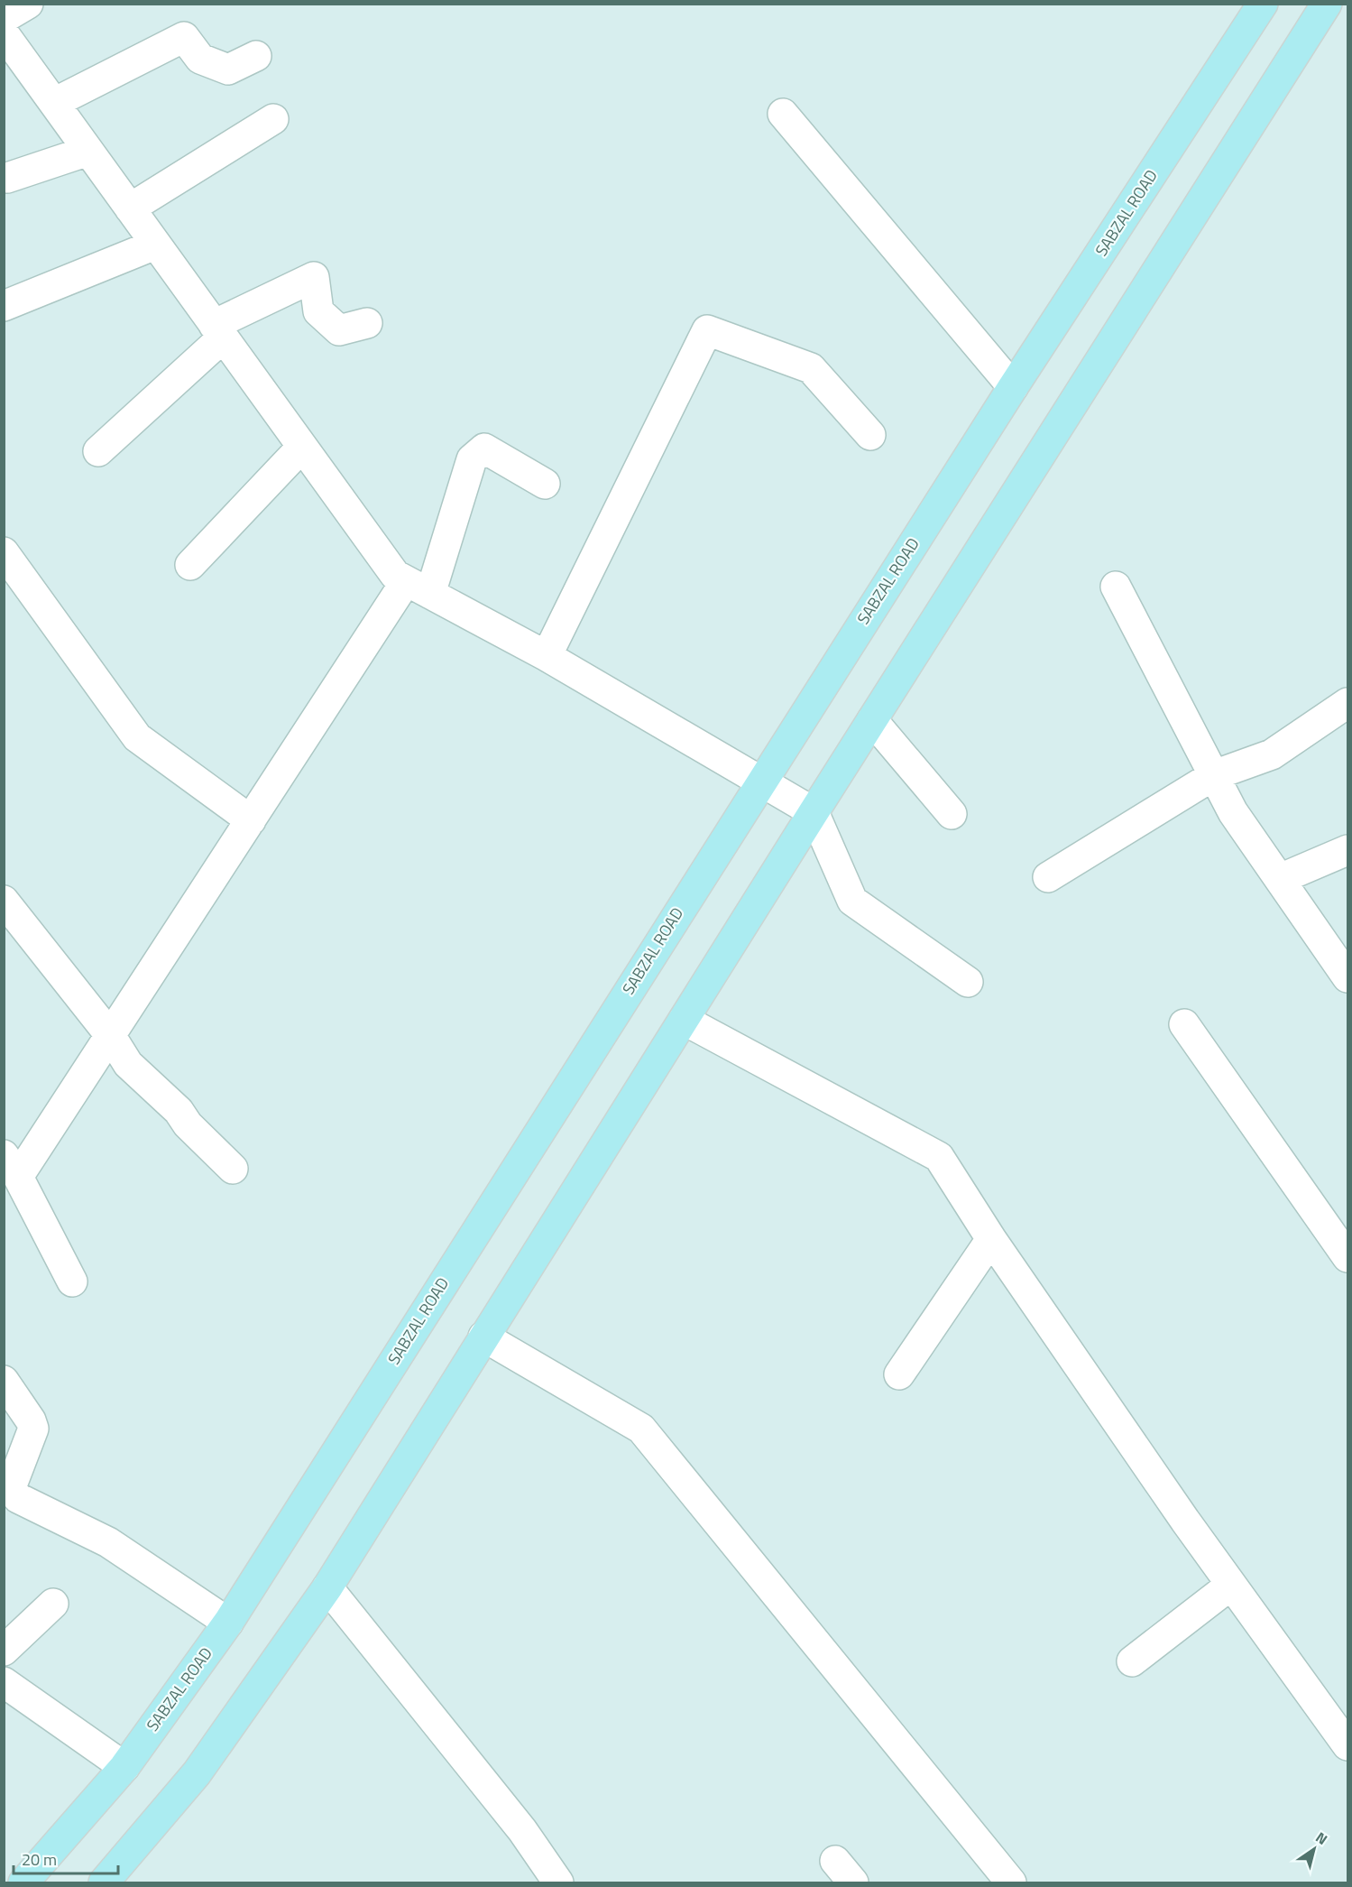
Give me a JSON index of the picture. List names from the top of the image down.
{
  "streets": {
    "main road": ["SABZAL ROAD"]
  },
  "scale_bar": "20 m",
  "north": "top right"
}
